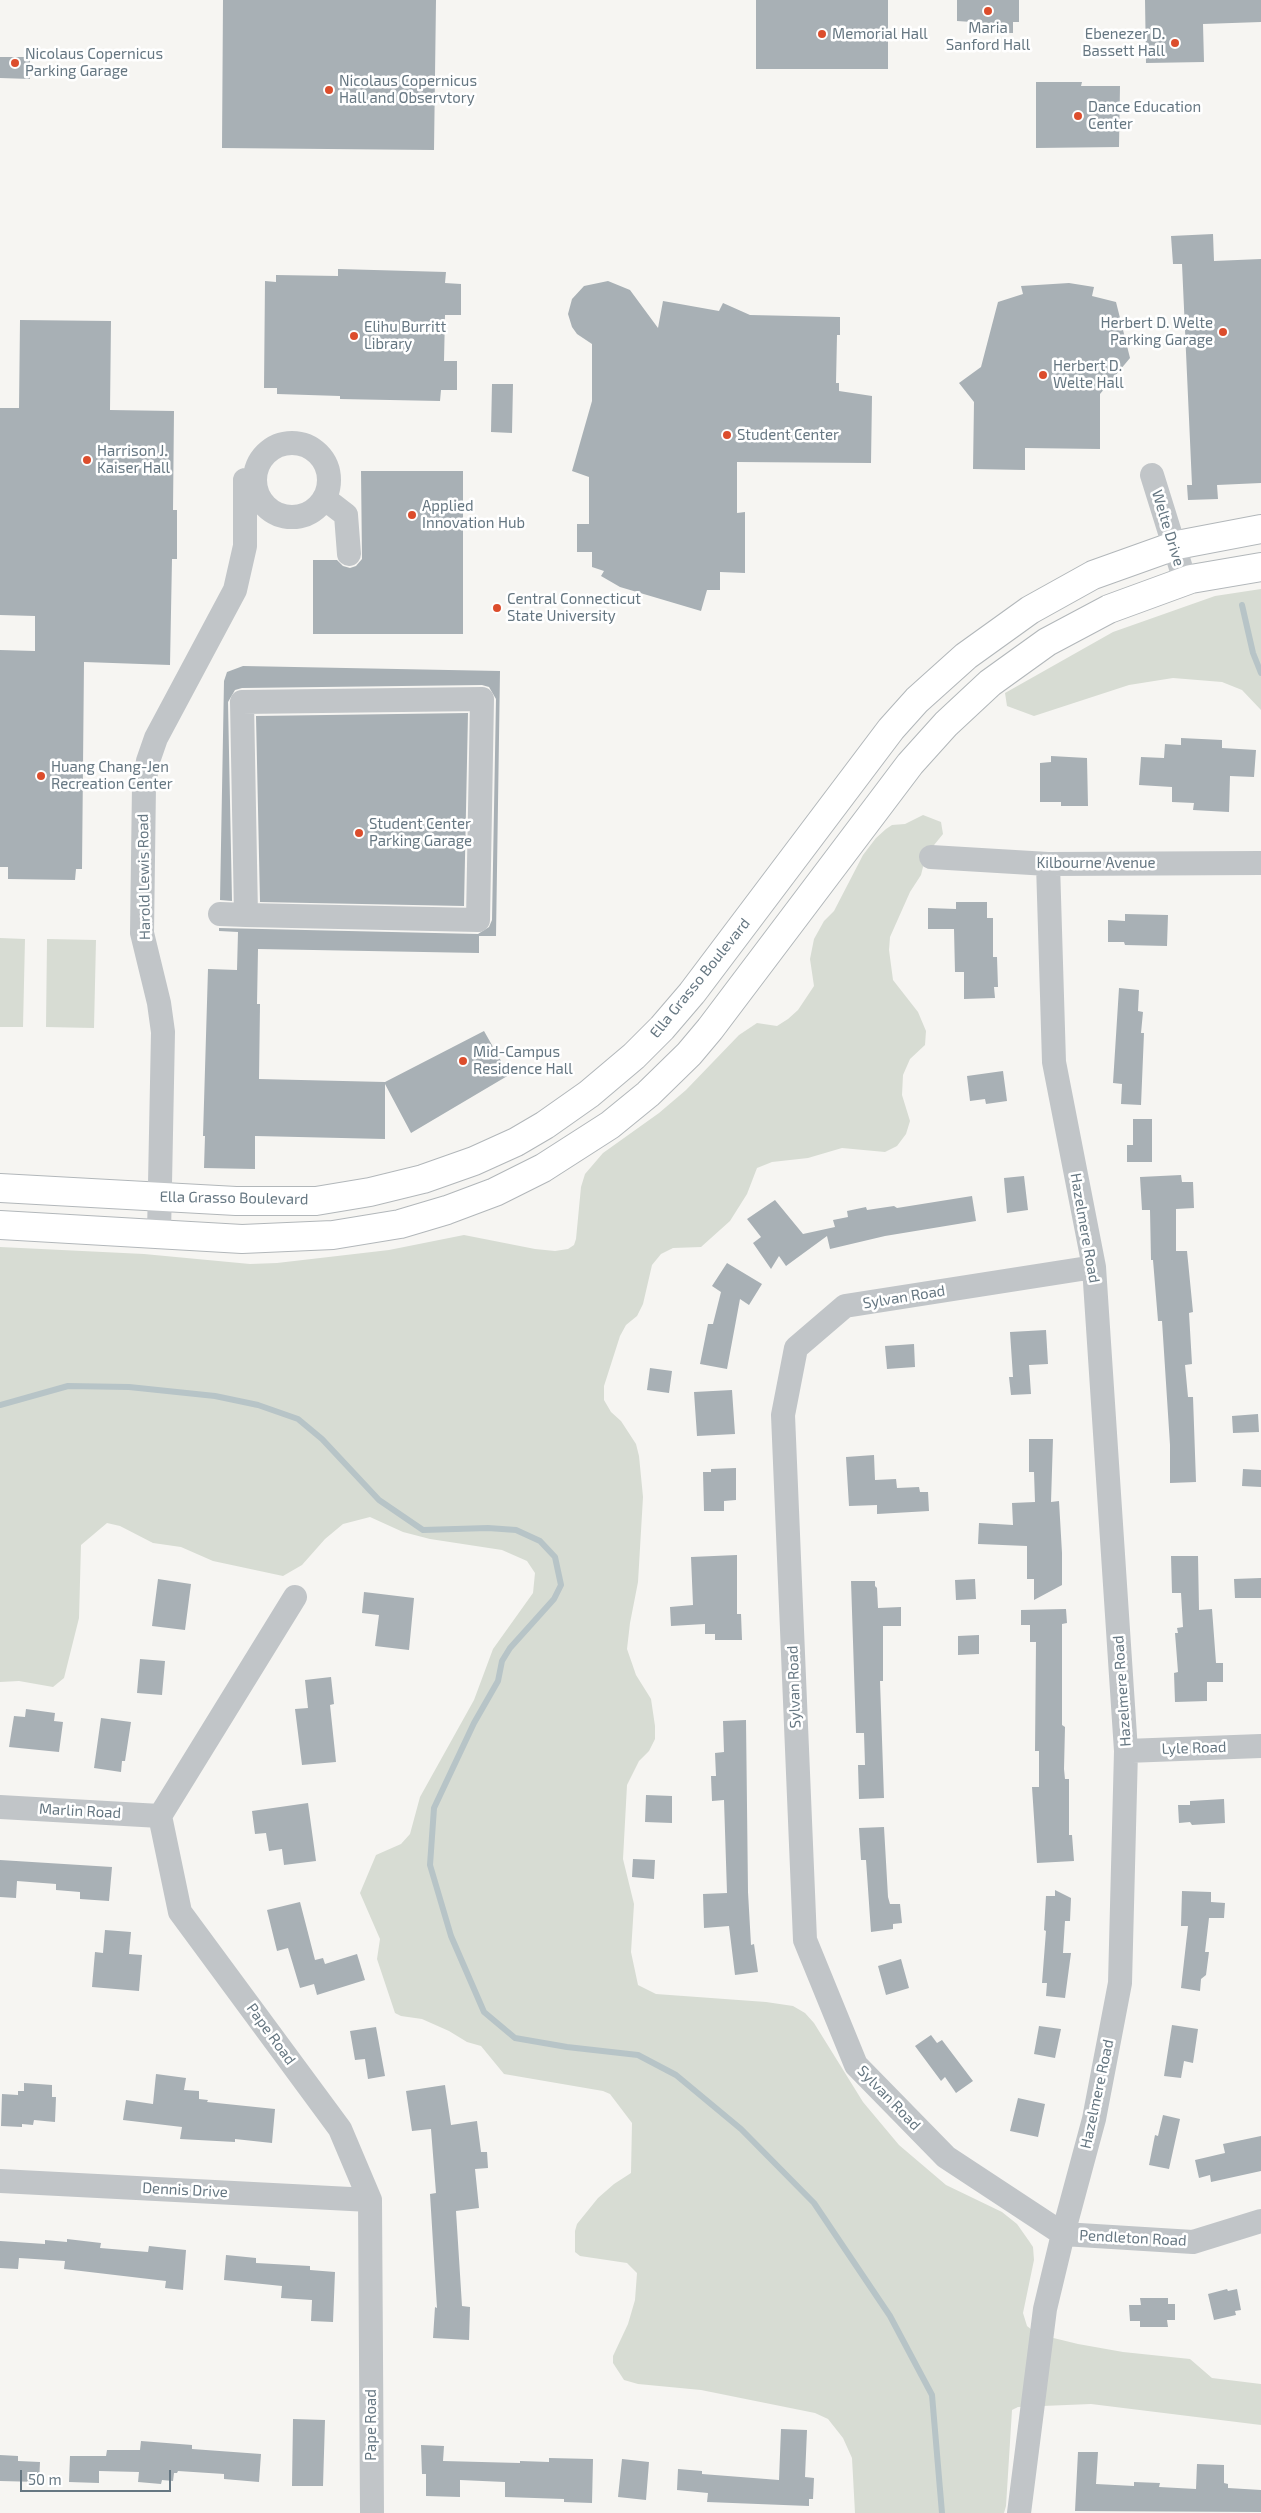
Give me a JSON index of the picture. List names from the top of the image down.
{
  "streets": {
    "main road": ["Ella Grasso Boulevard"],
    "street": [
      "Welte Drive",
      "Kilbourne Avenue",
      "Harold Lewis Road",
      "Hazelmere Road",
      "Sylvan Road",
      "Lyle Road",
      "Marlin Road",
      "Pape Road",
      "Dennis Drive",
      "Pendleton Road"
    ]
  },
  "crossings": [
    ["Welte Drive", "Ella Grasso Boulevard"],
    ["Kilbourne Avenue", "Hazelmere Road"],
    ["Harold Lewis Road", "Ella Grasso Boulevard"],
    ["Hazelmere Road", "Sylvan Road"],
    ["Hazelmere Road", "Lyle Road"],
    ["Hazelmere Road", "Pendleton Road"],
    ["Sylvan Road", "Pendleton Road"],
    ["Marlin Road", "Pape Road"],
    ["Pape Road", "Dennis Drive"]
  ],
  "places": [
    "Maria Sanford Hall",
    "Memorial Hall",
    "Ebenezer D. Bassett Hall",
    "Nicolaus Copernicus Parking Garage",
    "Nicolaus Copernicus Hall and Observtory",
    "Dance Education Center",
    "Herbert D. Welte Parking Garage",
    "Elihu Burritt Library",
    "Herbert D. Welte Hall",
    "Student Center",
    "Harrison J. Kaiser Hall",
    "Applied Innovation Hub",
    "Central Connecticut State University",
    "Huang Chang-Jen Recreation Center",
    "Student Center Parking Garage",
    "Mid-Campus Residence Hall"
  ],
  "scale_bar": "50 m"
}
